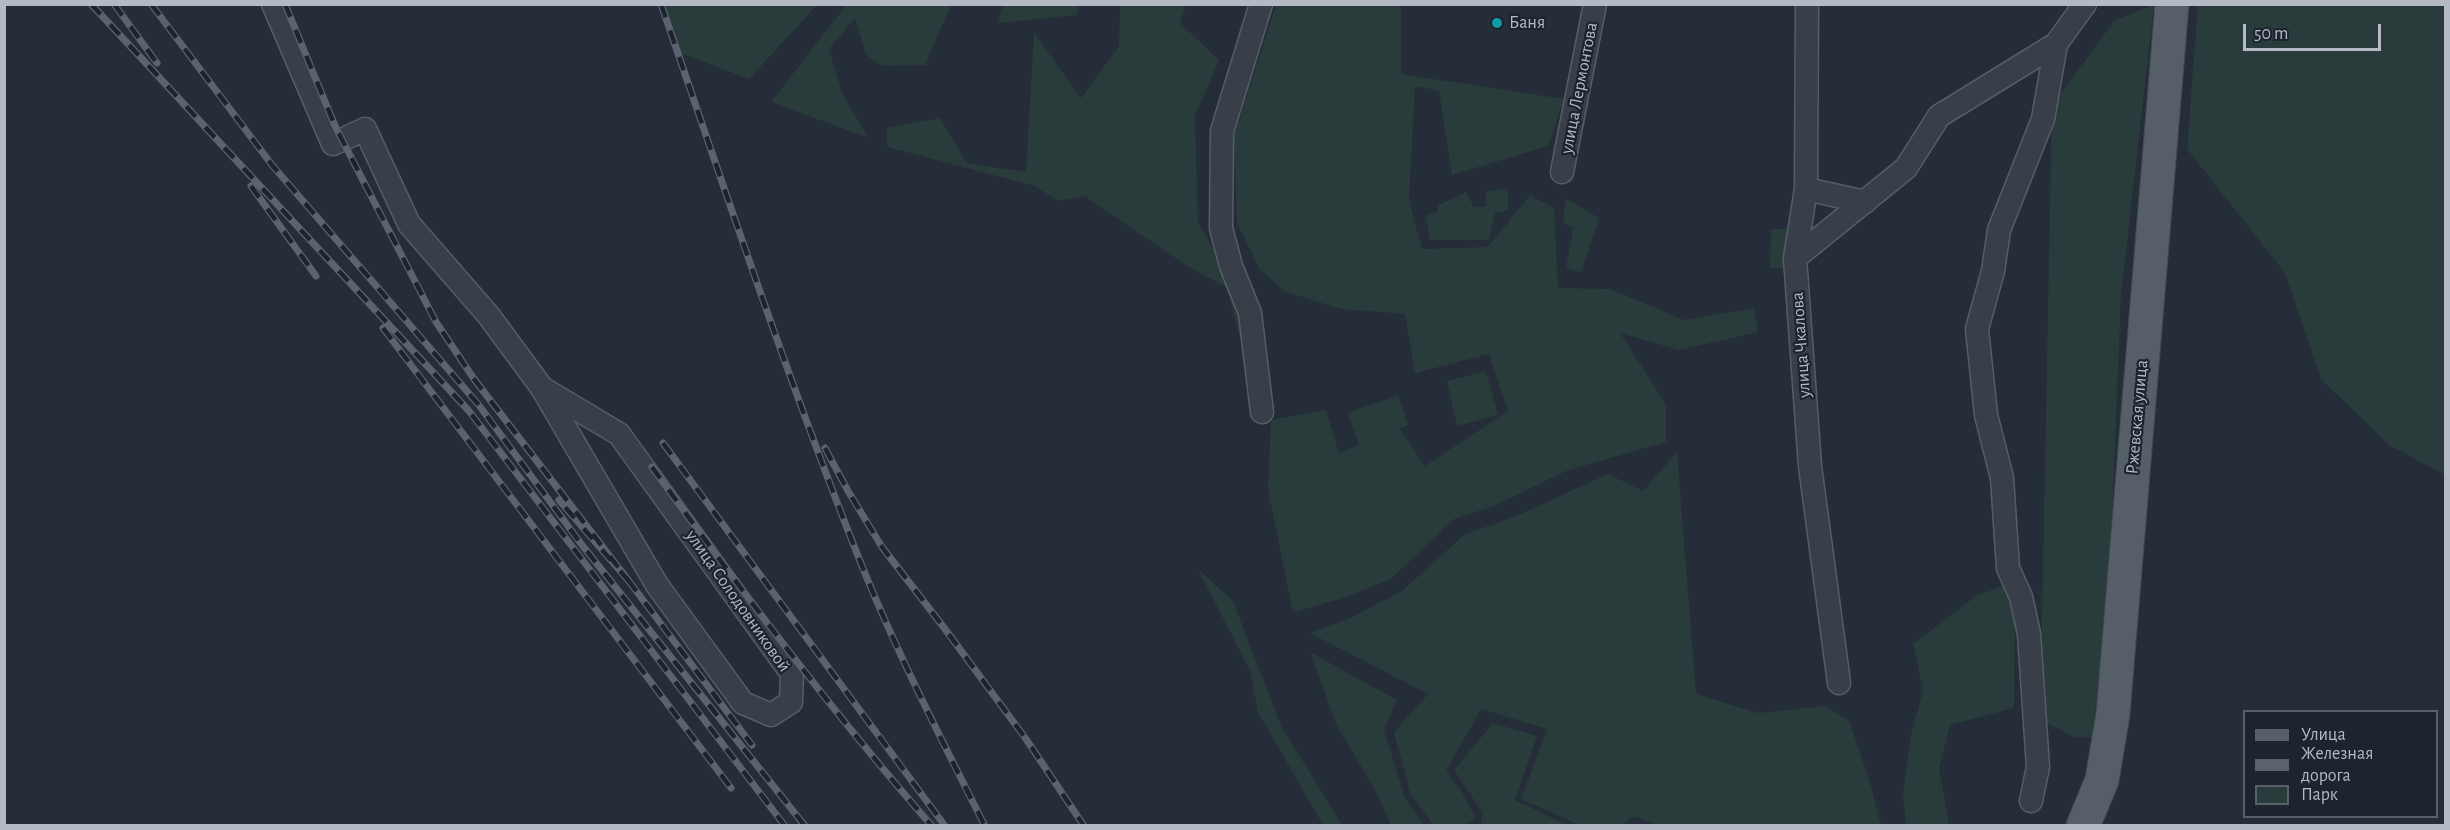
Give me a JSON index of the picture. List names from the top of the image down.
{
  "streets": {
    "main road": ["Ржевская улица"],
    "street": ["улица Лермонтова", "улица Чкалова", "улица Солодовниковой"]
  },
  "places": ["Баня"],
  "legend": ["Улица", "Железная дорога", "Парк"],
  "scale_bar": "50 m"
}
